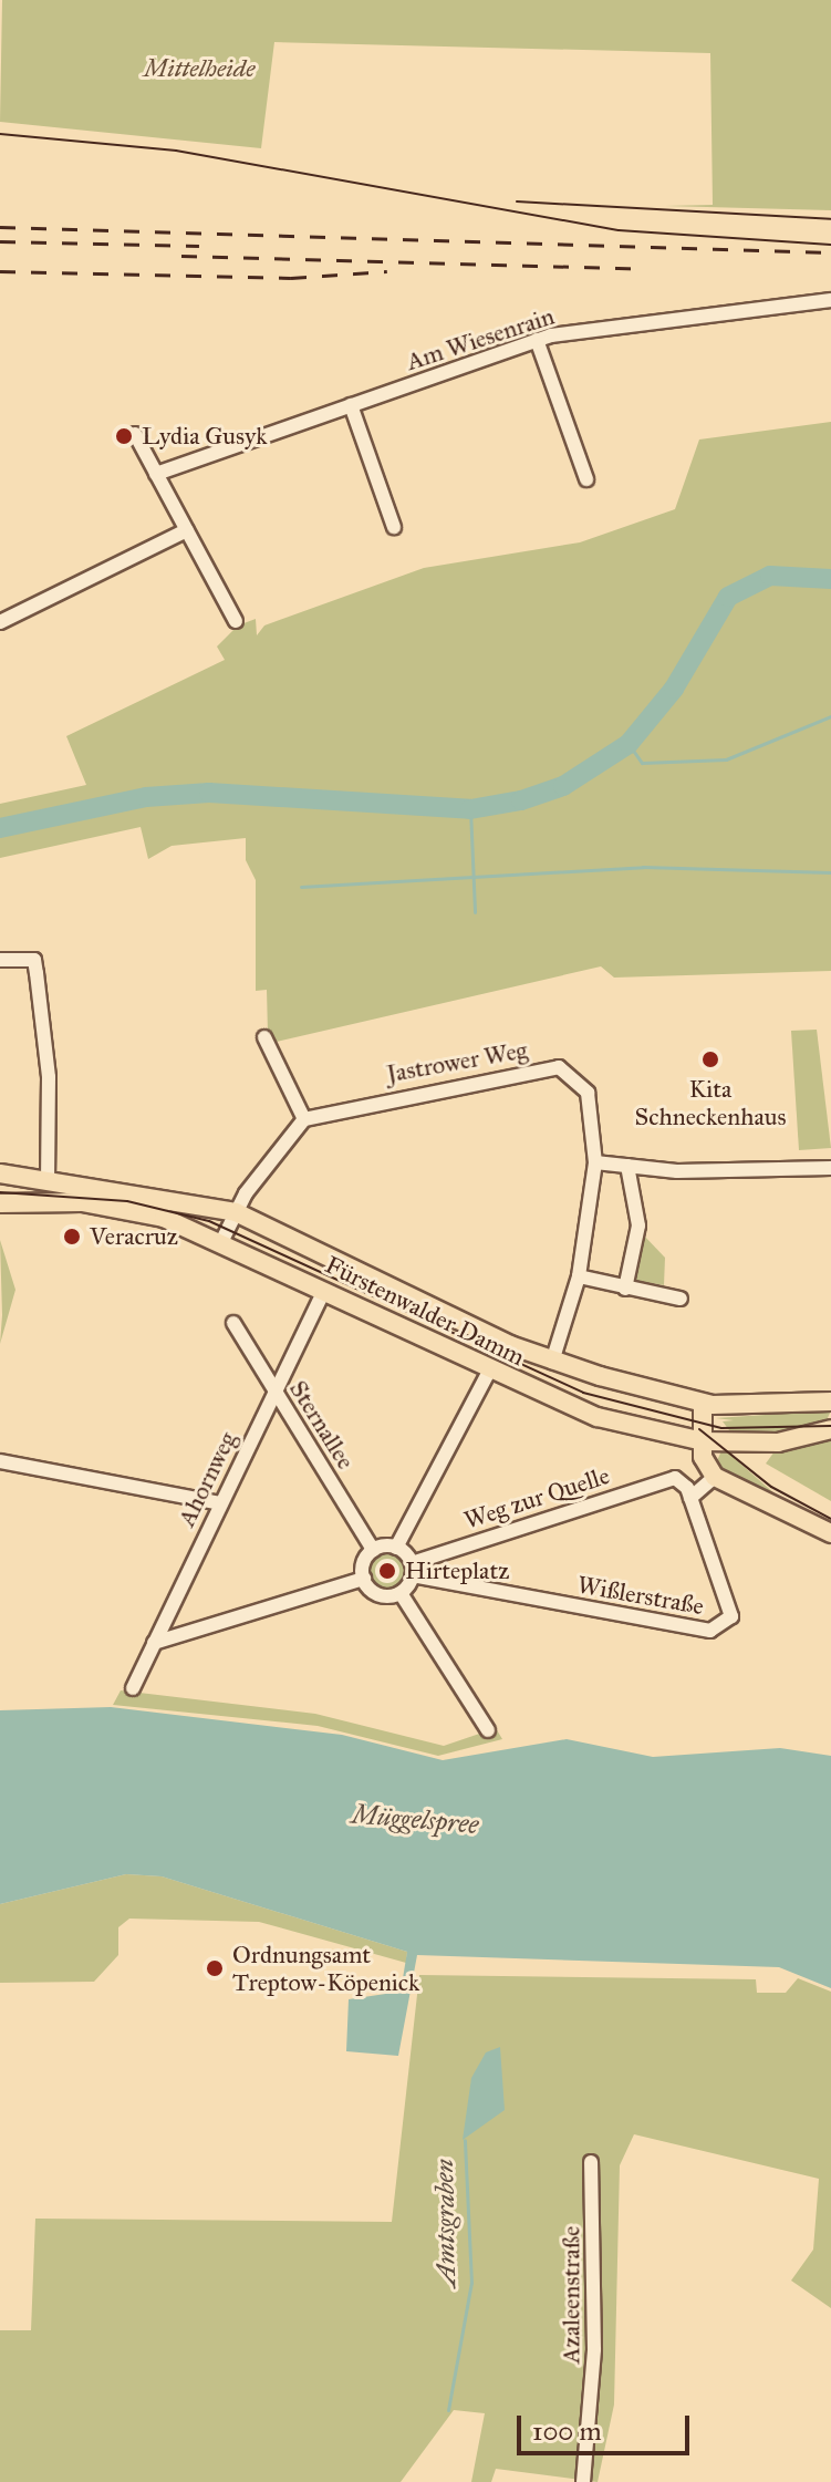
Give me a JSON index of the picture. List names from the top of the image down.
{
  "streets": {
    "main road": ["Fürstenwalder Damm"],
    "street": [
      "Am Wiesenrain",
      "Jastrower Weg",
      "Sternallee",
      "Ahornweg",
      "Weg zur Quelle",
      "Wißlerstraße",
      "Azaleenstraße"
    ]
  },
  "crossings": [
    ["Jastrower Weg", "Fürstenwalder Damm"],
    ["Fürstenwalder Damm", "Ahornweg"],
    ["Sternallee", "Ahornweg"],
    ["Sternallee", "Weg zur Quelle"],
    ["Sternallee", "Wißlerstraße"],
    ["Weg zur Quelle", "Wißlerstraße"]
  ],
  "water": ["Müggelspree", "Amtsgraben"],
  "parks": ["Mittelheide"],
  "places": [
    "Lydia Gusyk",
    "Kita Schneckenhaus",
    "Veracruz",
    "Hirteplatz",
    "Ordnungsamt Treptow-Köpenick"
  ],
  "scale_bar": "100 m"
}
